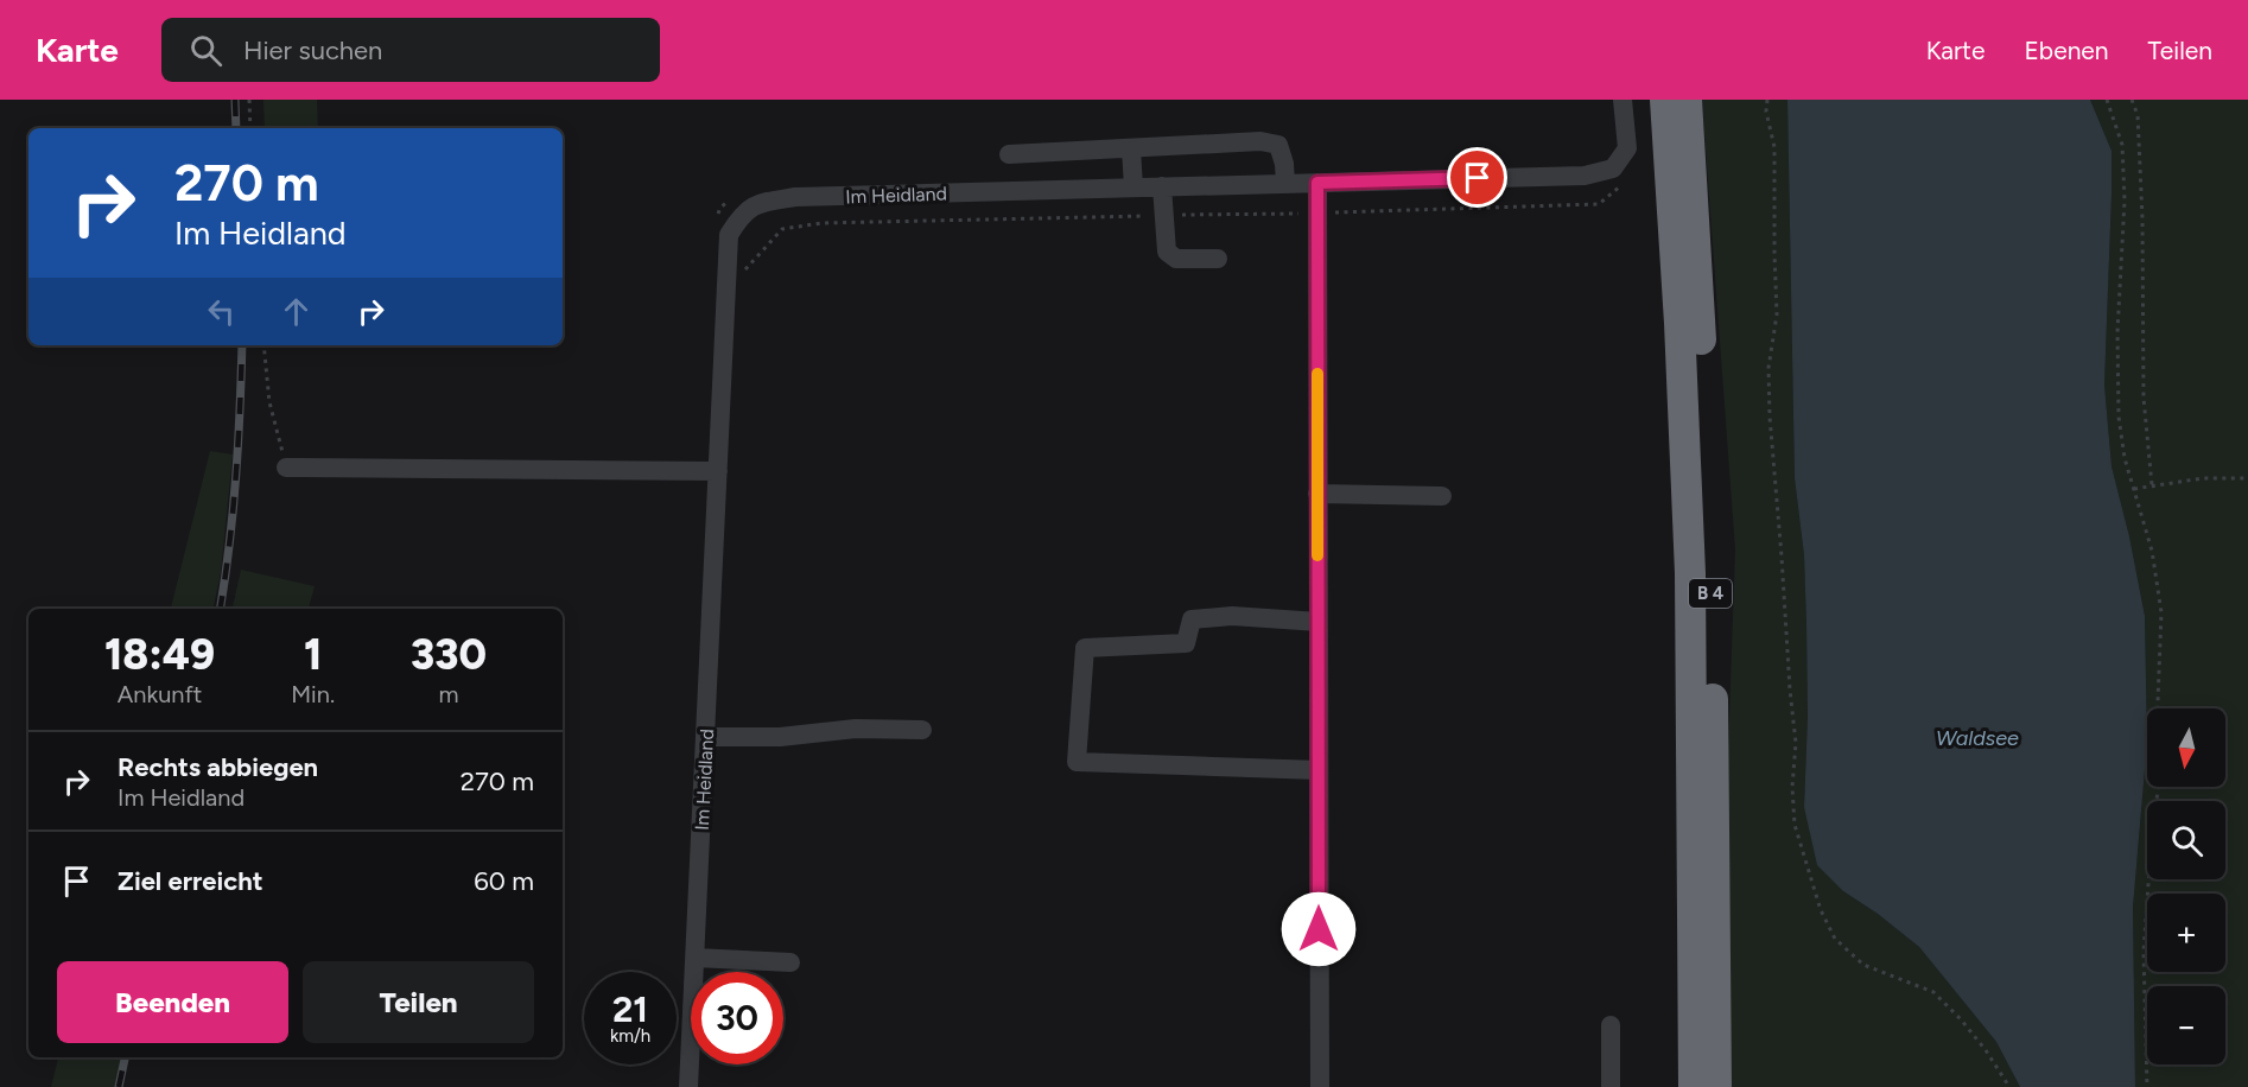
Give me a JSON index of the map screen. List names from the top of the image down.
{
  "streets": {
    "highway": ["B 4"],
    "street": ["Im Heidland"]
  },
  "water": ["Waldsee"],
  "north": "bottom",
  "page": {
    "header": "Karte",
    "search": "Hier suchen",
    "nav": ["Karte", "Ebenen", "Teilen"],
    "turn": ["270 m", "Im Heidland"],
    "eta": [
      "18:49",
      "Ankunft",
      "1",
      "Min.",
      "330",
      "m"
    ],
    "map_buttons": ["+", "−"],
    "list": [
      {
        "name": "Rechts abbiegen",
        "note": "Im Heidland",
        "value": "270 m"
      },
      {
        "name": "Ziel erreicht",
        "value": "60 m"
      }
    ],
    "buttons": ["Beenden", "Teilen"],
    "speed": "21 km/h",
    "limit": "30"
  }
}
